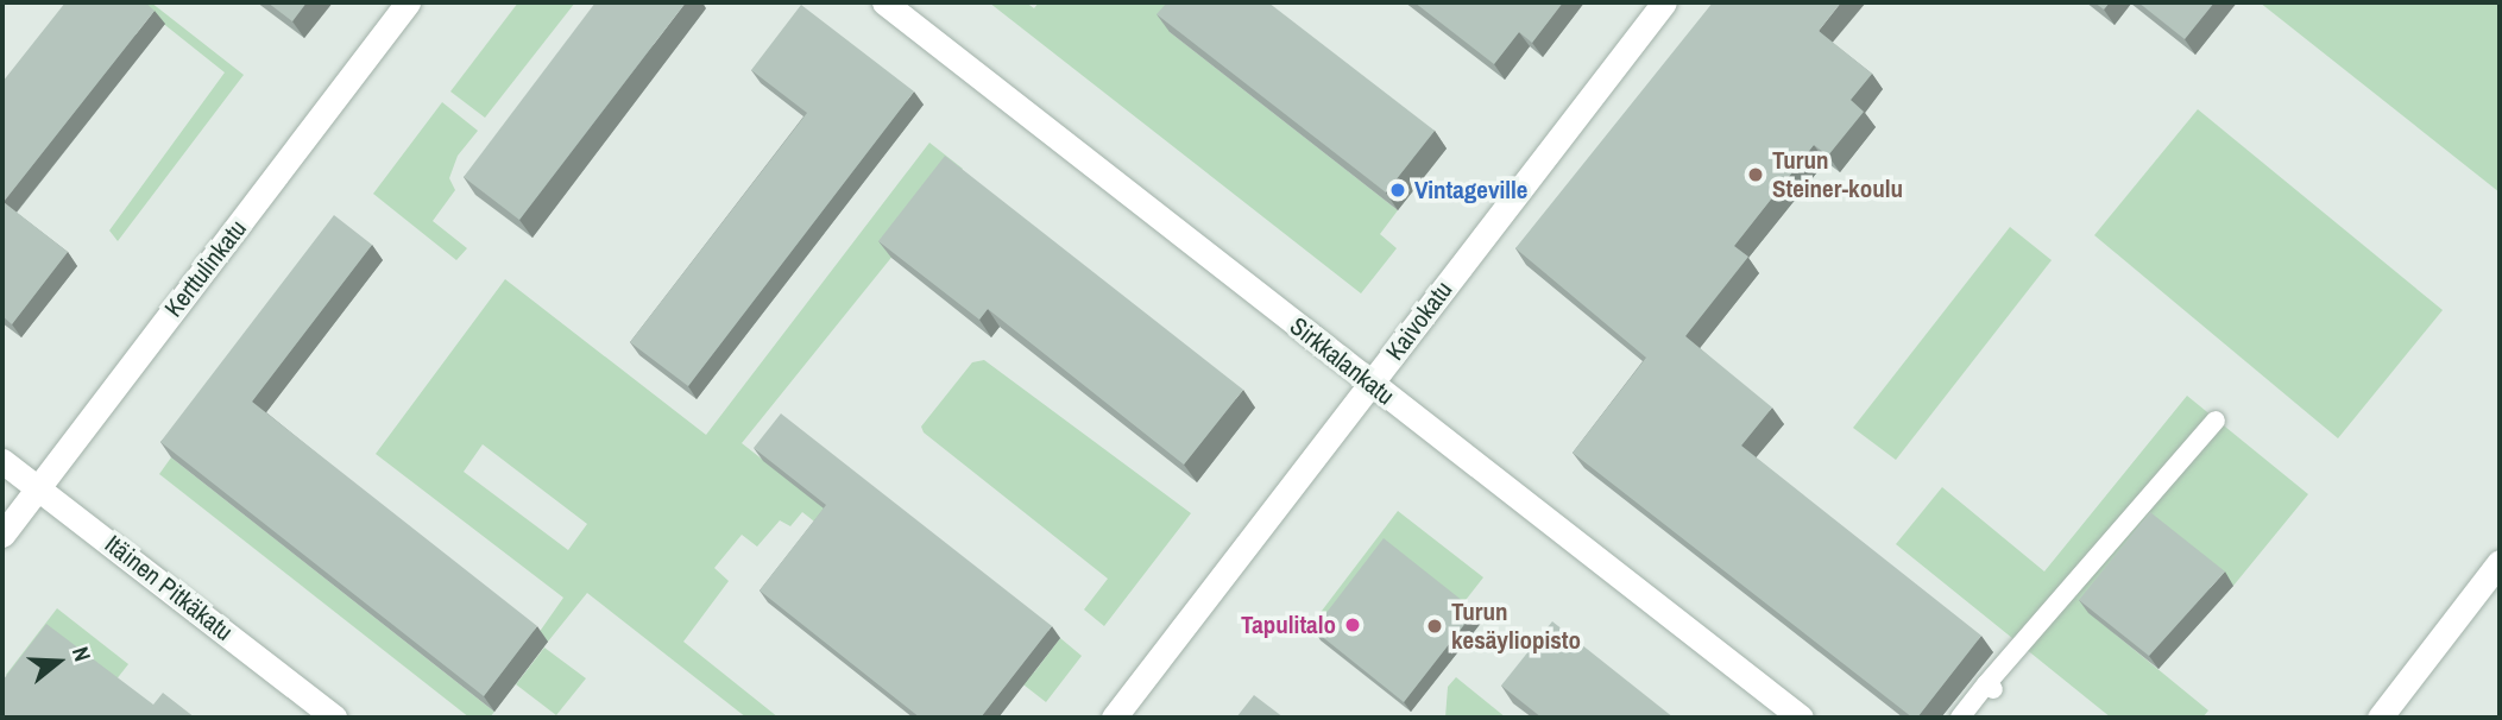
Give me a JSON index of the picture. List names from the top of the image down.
{
  "streets": {
    "street": [
      "Kerttulinkatu",
      "Kaivokatu",
      "Sirkkalankatu",
      "Itäinen Pitkäkatu"
    ]
  },
  "crossings": [
    ["Kerttulinkatu", "Itäinen Pitkäkatu"],
    ["Kaivokatu", "Sirkkalankatu"]
  ],
  "places": [
    "Turun Steiner-koulu",
    "Vintageville",
    "Tapulitalo",
    "Turun kesäyliopisto"
  ],
  "north": "right"
}
